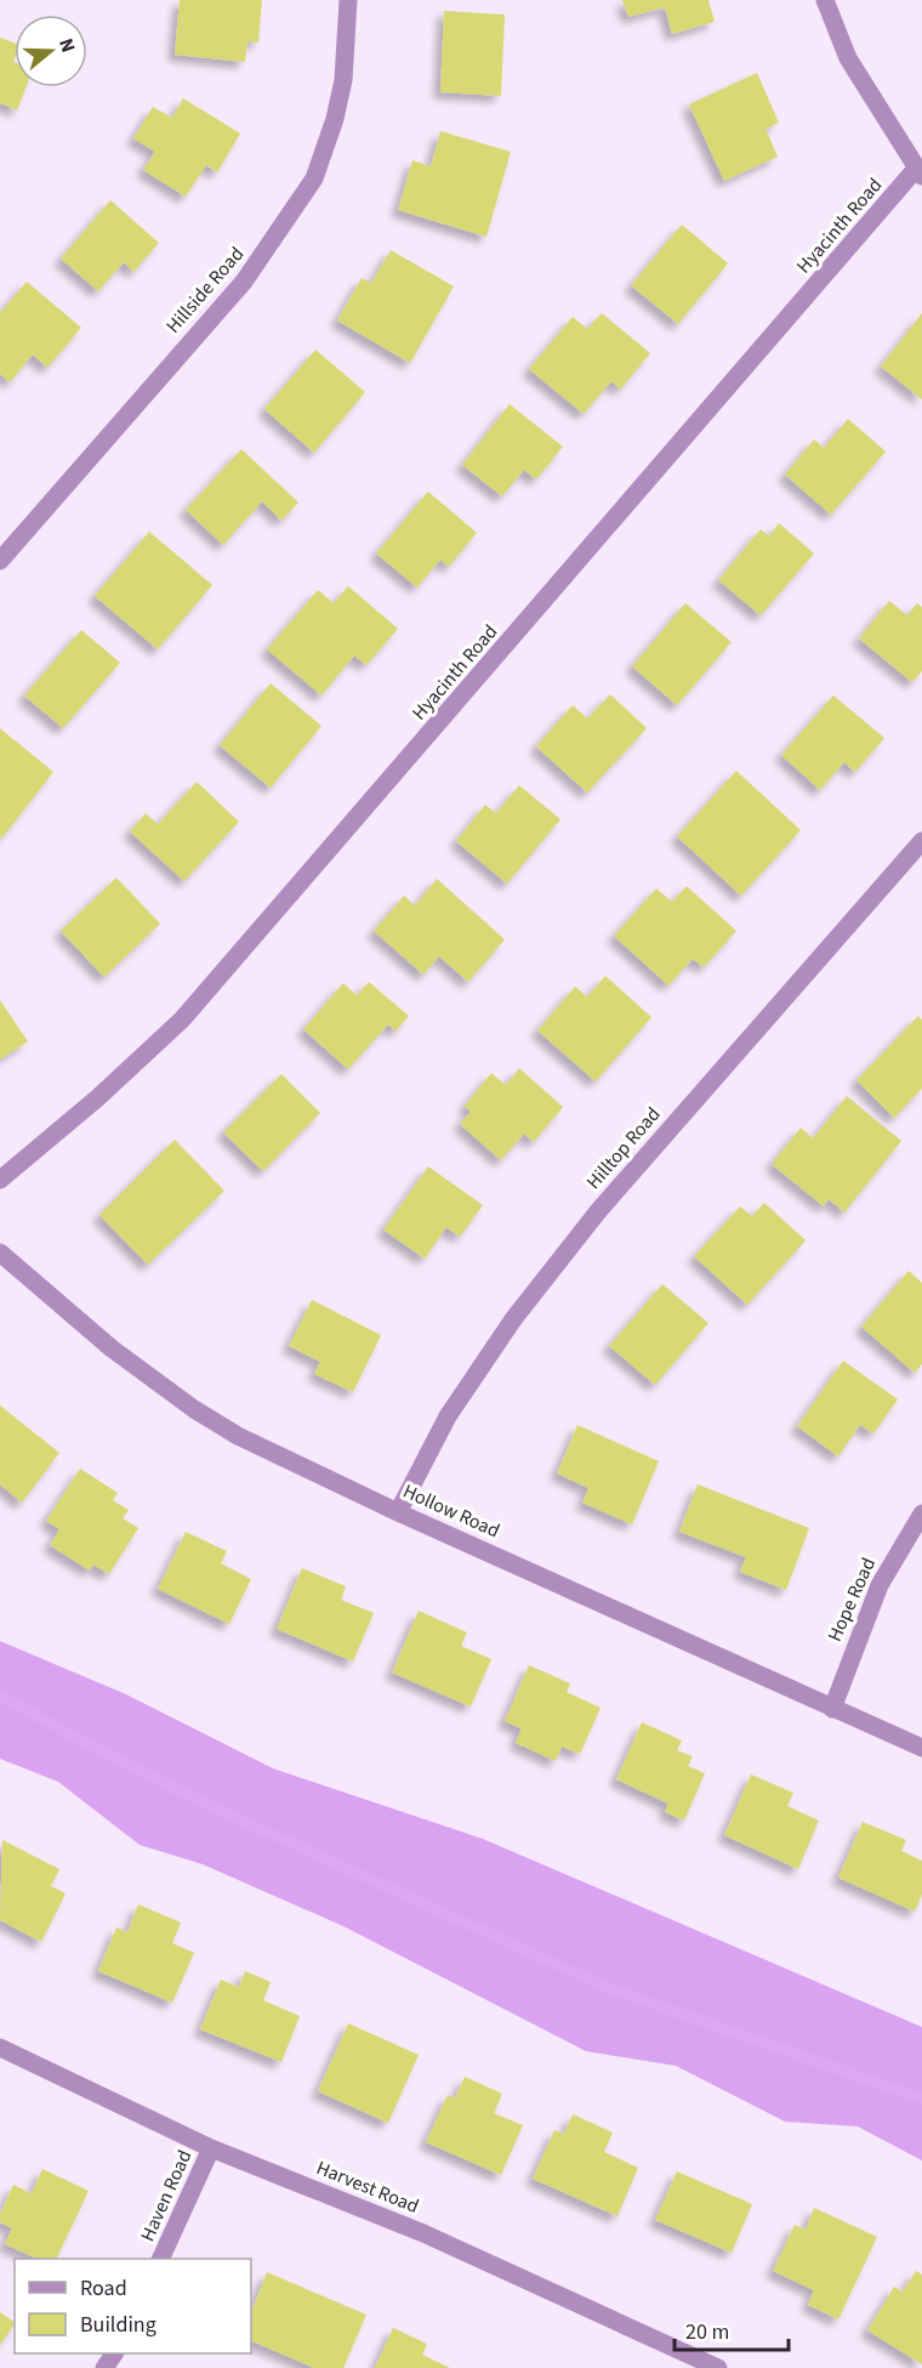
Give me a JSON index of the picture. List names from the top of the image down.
{
  "streets": {
    "street": [
      "Hyacinth Road",
      "Hillside Road",
      "Hilltop Road",
      "Hollow Road",
      "Hope Road",
      "Harvest Road",
      "Haven Road"
    ]
  },
  "crossings": [
    ["Hilltop Road", "Hollow Road"],
    ["Hollow Road", "Hope Road"],
    ["Harvest Road", "Haven Road"]
  ],
  "legend": ["Road", "Building"],
  "scale_bar": "20 m",
  "north": "right"
}
